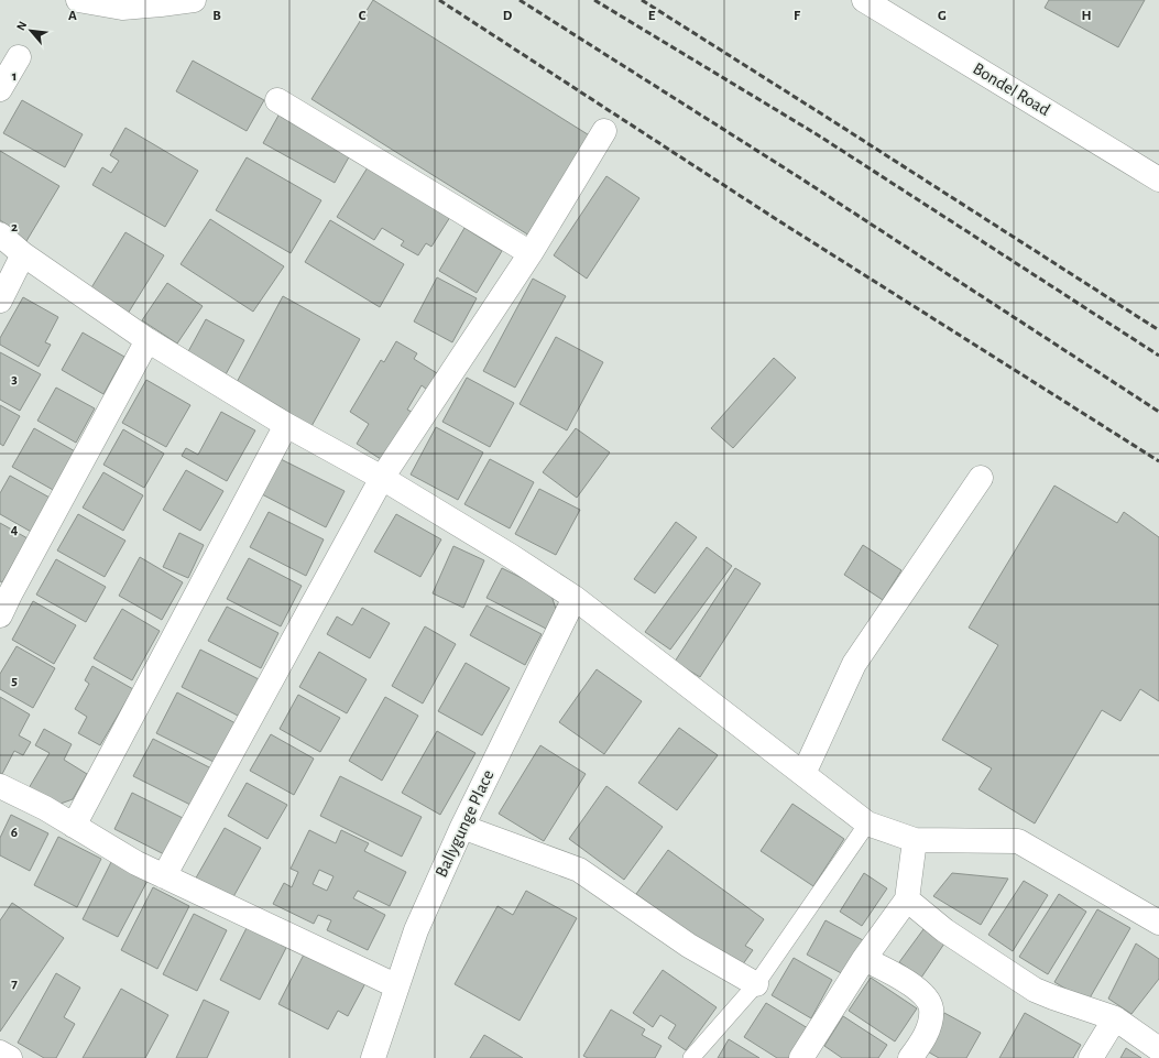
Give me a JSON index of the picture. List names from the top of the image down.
{
  "streets": {
    "street": ["Bondel Road", "Ballygunge Place"]
  },
  "north": "top left",
  "grid": {
    "columns": [
      "A",
      "B",
      "C",
      "D",
      "E",
      "F",
      "G",
      "H"
    ],
    "rows": [
      "1",
      "2",
      "3",
      "4",
      "5",
      "6",
      "7"
    ]
  }
}
